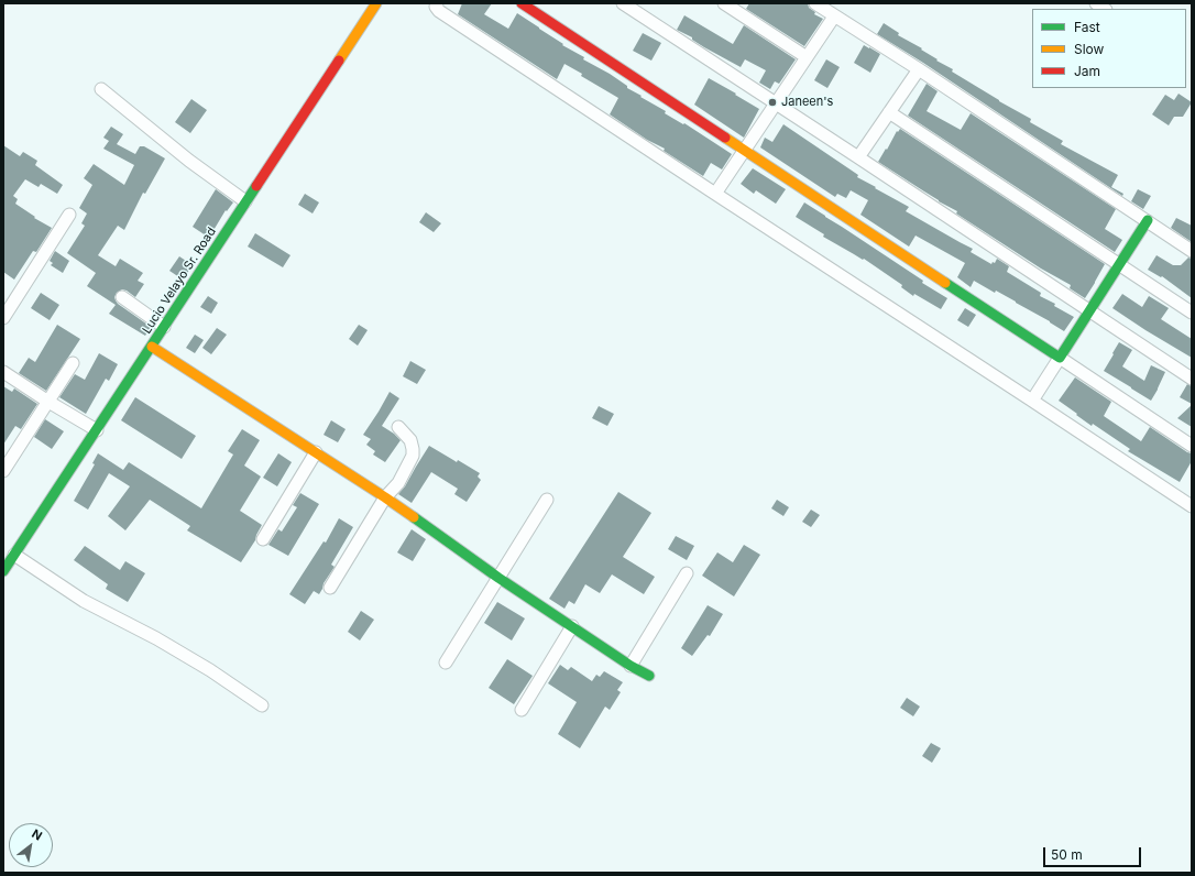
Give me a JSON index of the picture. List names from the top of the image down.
{
  "streets": {
    "street": ["Lucio Velayo Sr. Road"]
  },
  "places": ["Janeen's"],
  "legend": ["Fast", "Slow", "Jam"],
  "scale_bar": "50 m",
  "north": "top right"
}
